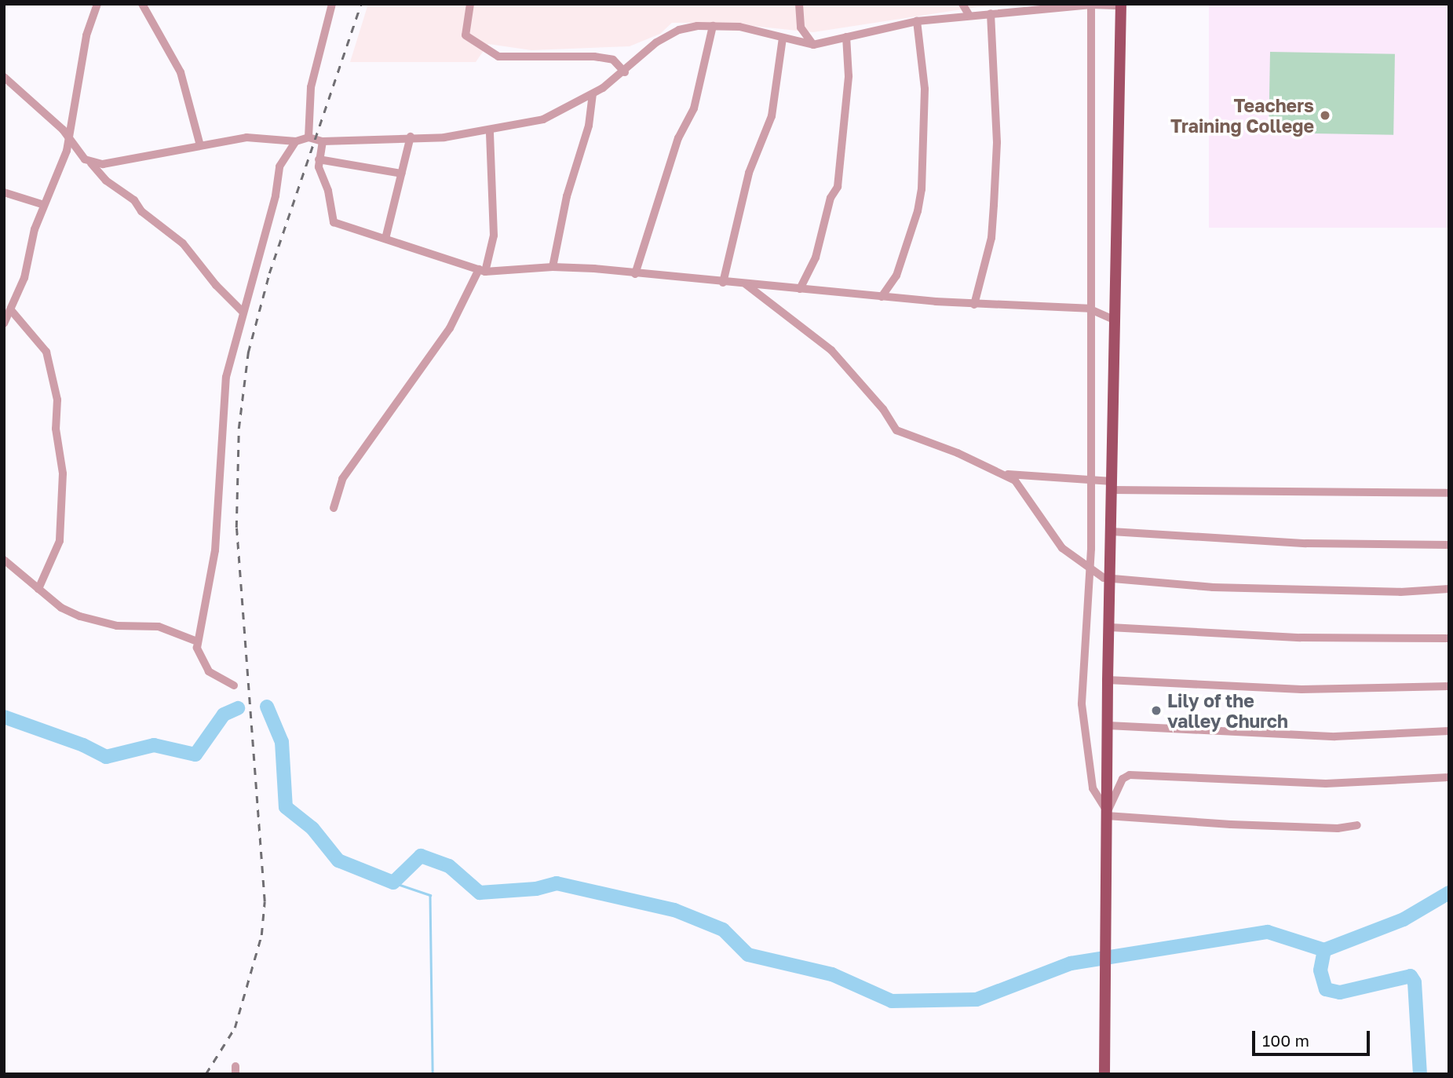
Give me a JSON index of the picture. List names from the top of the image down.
{
  "places": ["Teachers Training College", "Lily of the valley Church"],
  "scale_bar": "100 m"
}
